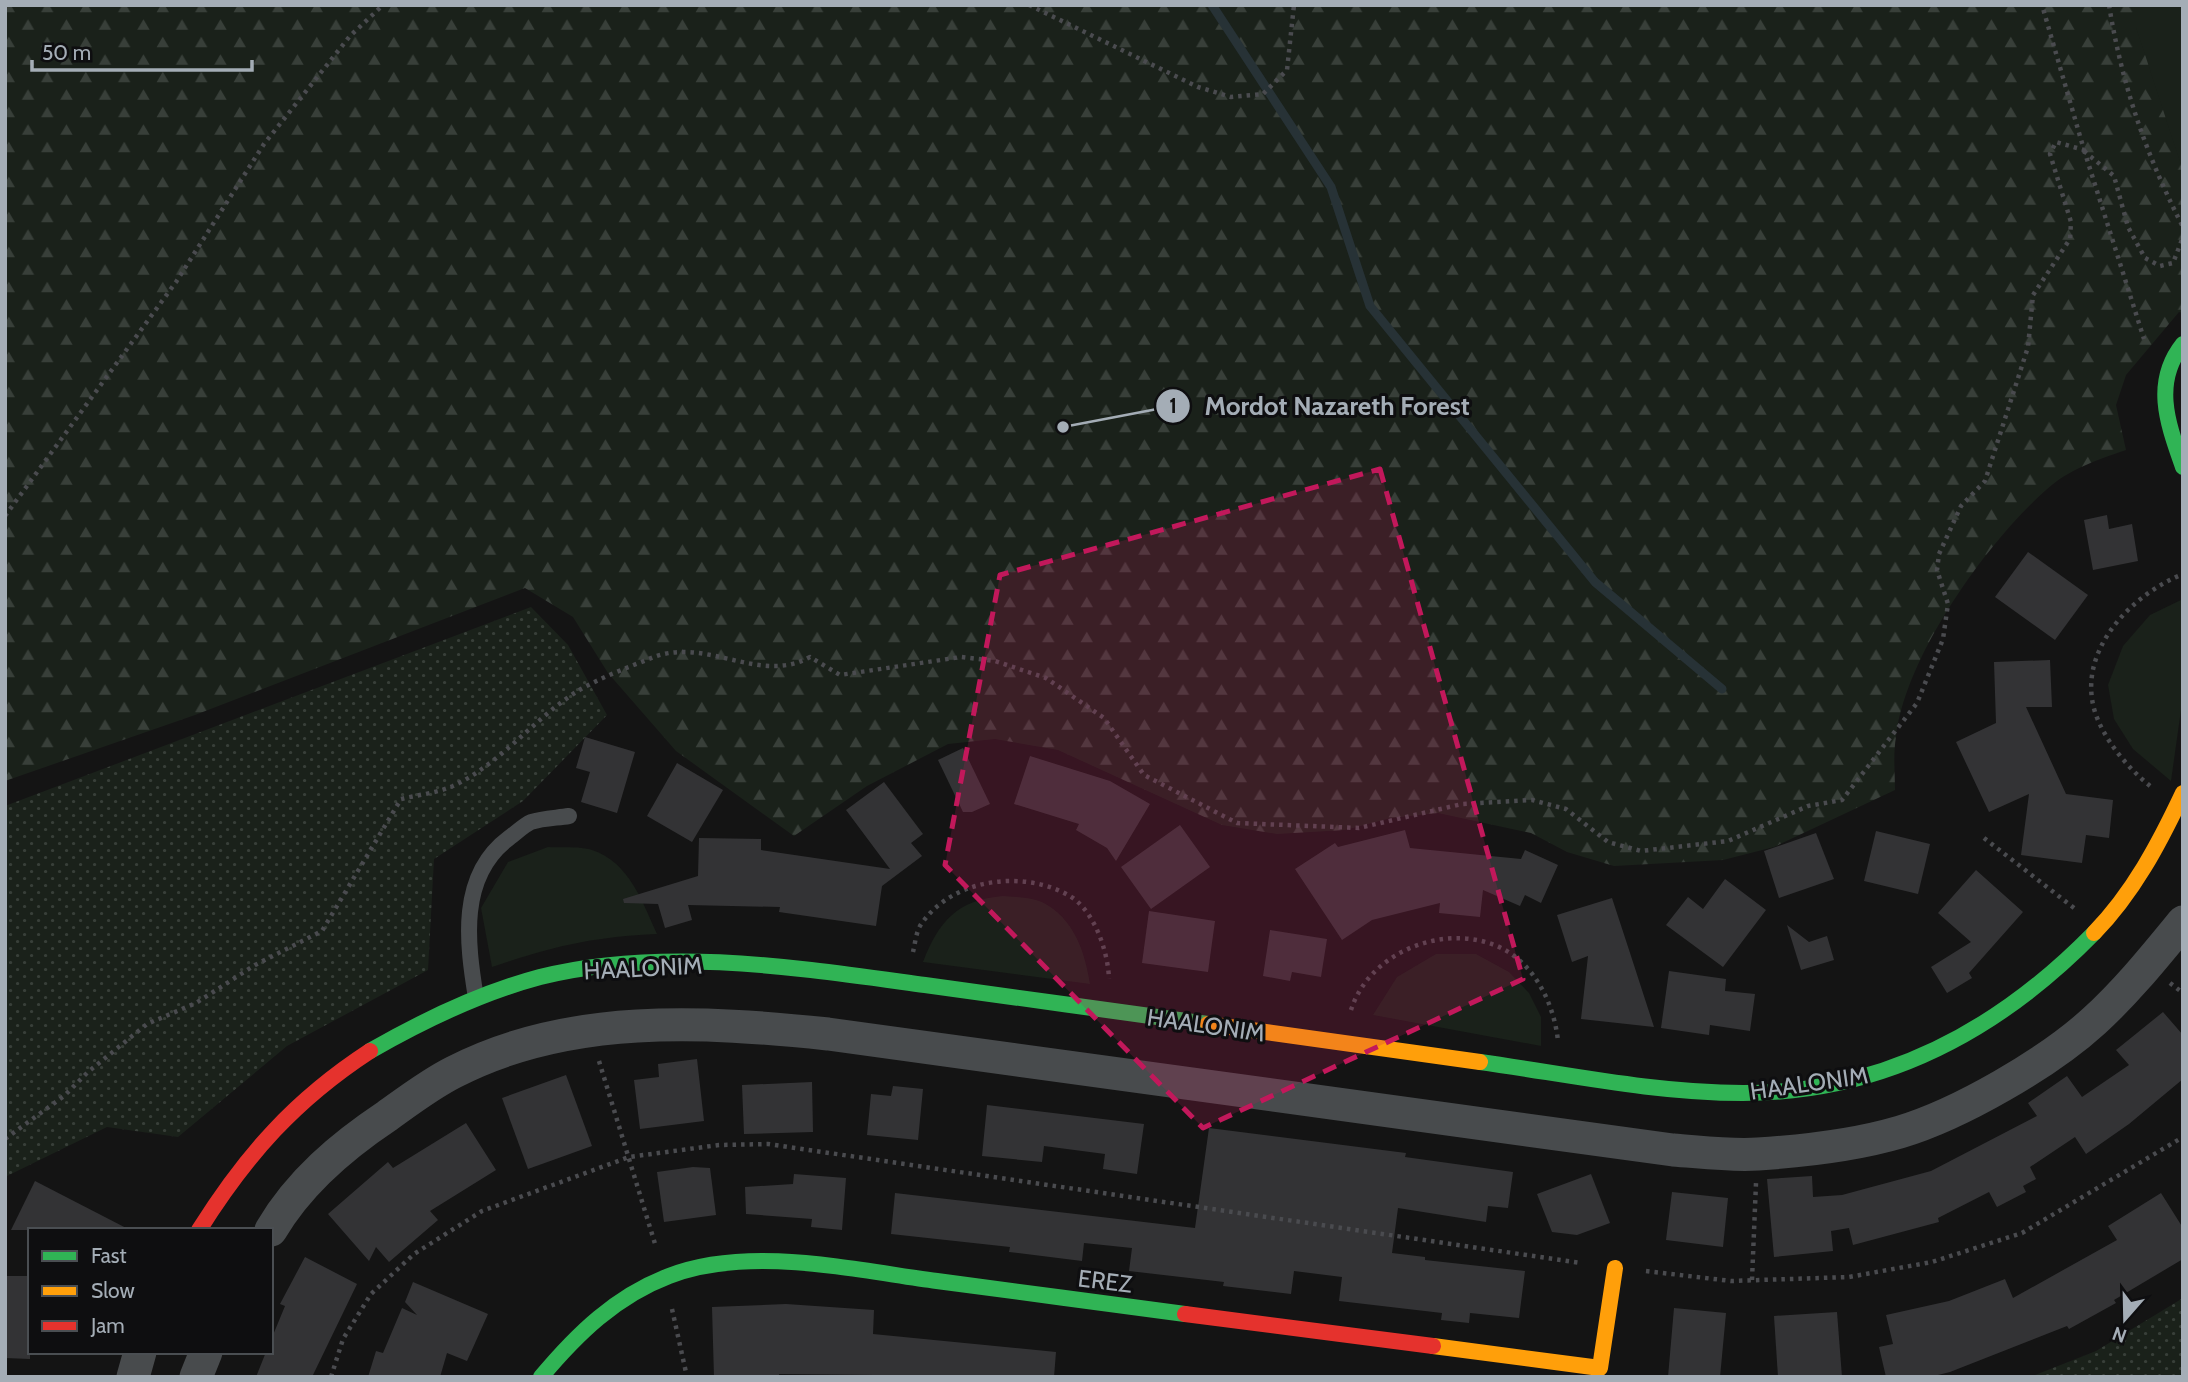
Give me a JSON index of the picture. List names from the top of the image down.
{
  "streets": {
    "street": ["HAALONIM", "EREZ"]
  },
  "places": ["Mordot Nazareth Forest"],
  "legend": ["Fast", "Slow", "Jam"],
  "scale_bar": "50 m",
  "north": "bottom"
}
